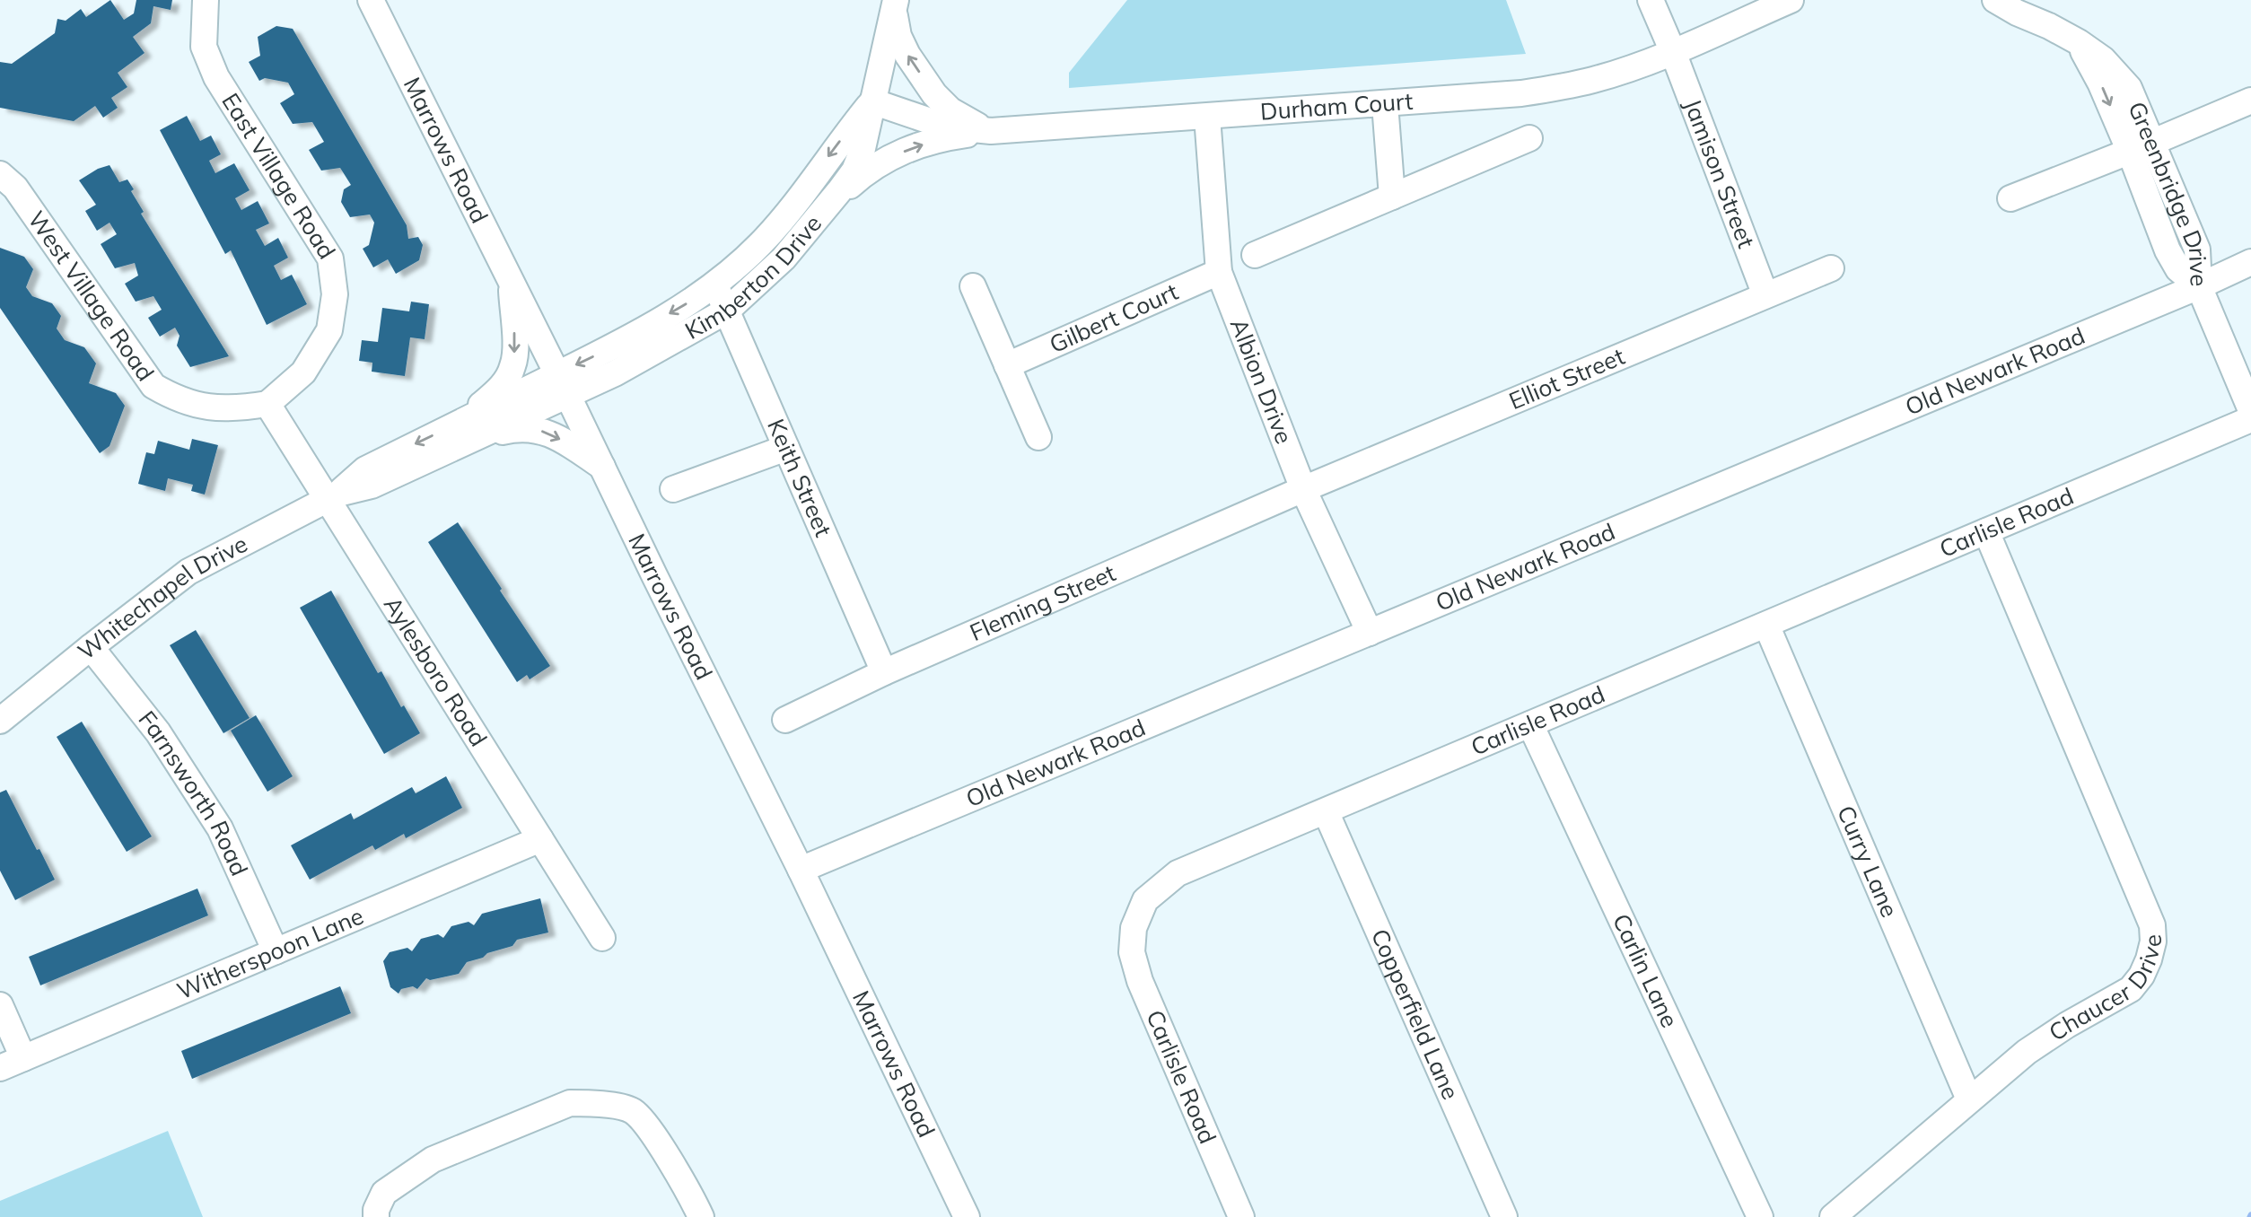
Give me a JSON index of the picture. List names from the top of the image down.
{
  "streets": {
    "street": [
      "Durham Court",
      "Marrows Road",
      "Jamison Street",
      "East Village Road",
      "Greenbridge Drive",
      "Kimberton Drive",
      "West Village Road",
      "Gilbert Court",
      "Old Newark Road",
      "Elliot Street",
      "Albion Drive",
      "Keith Street",
      "Carlisle Road",
      "Whitechapel Drive",
      "Fleming Street",
      "Aylesboro Road",
      "Farnsworth Road",
      "Curry Lane",
      "Witherspoon Lane",
      "Carlin Lane",
      "Chaucer Drive",
      "Copperfield Lane"
    ]
  },
  "crossings": [
    ["Durham Court", "Jamison Street"],
    ["Durham Court", "Kimberton Drive"],
    ["Durham Court", "Albion Drive"],
    ["Marrows Road", "Kimberton Drive"],
    ["Marrows Road", "Old Newark Road"],
    ["Marrows Road", "Whitechapel Drive"],
    ["Jamison Street", "Elliot Street"],
    ["East Village Road", "West Village Road"],
    ["East Village Road", "Aylesboro Road"],
    ["Greenbridge Drive", "Old Newark Road"],
    ["Kimberton Drive", "Keith Street"],
    ["Kimberton Drive", "Whitechapel Drive"],
    ["West Village Road", "Aylesboro Road"],
    ["Gilbert Court", "Albion Drive"],
    ["Old Newark Road", "Albion Drive"],
    ["Elliot Street", "Albion Drive"],
    ["Elliot Street", "Fleming Street"],
    ["Albion Drive", "Fleming Street"],
    ["Keith Street", "Fleming Street"],
    ["Carlisle Road", "Curry Lane"],
    ["Carlisle Road", "Carlin Lane"],
    ["Carlisle Road", "Chaucer Drive"],
    ["Carlisle Road", "Copperfield Lane"],
    ["Whitechapel Drive", "Aylesboro Road"],
    ["Whitechapel Drive", "Farnsworth Road"],
    ["Aylesboro Road", "Witherspoon Lane"],
    ["Farnsworth Road", "Witherspoon Lane"],
    ["Curry Lane", "Chaucer Drive"]
  ]
}
